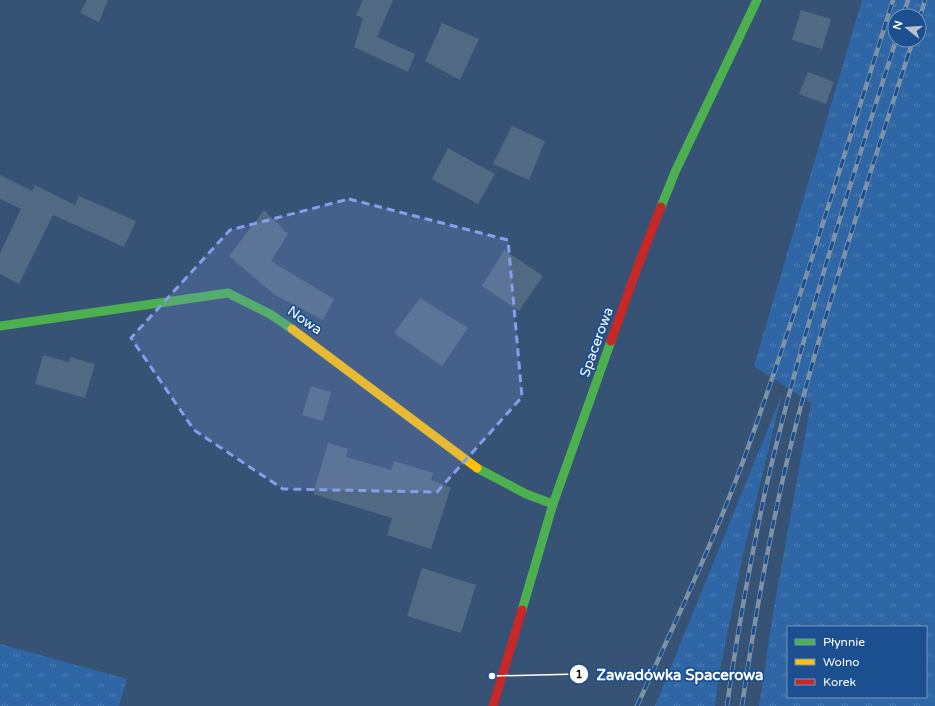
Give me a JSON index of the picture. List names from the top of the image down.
{
  "streets": {
    "street": ["Nowa", "Spacerowa"]
  },
  "crossings": [
    ["Nowa", "Spacerowa"]
  ],
  "places": ["Zawadówka Spacerowa"],
  "legend": ["Płynnie", "Wolno", "Korek"],
  "north": "left"
}
